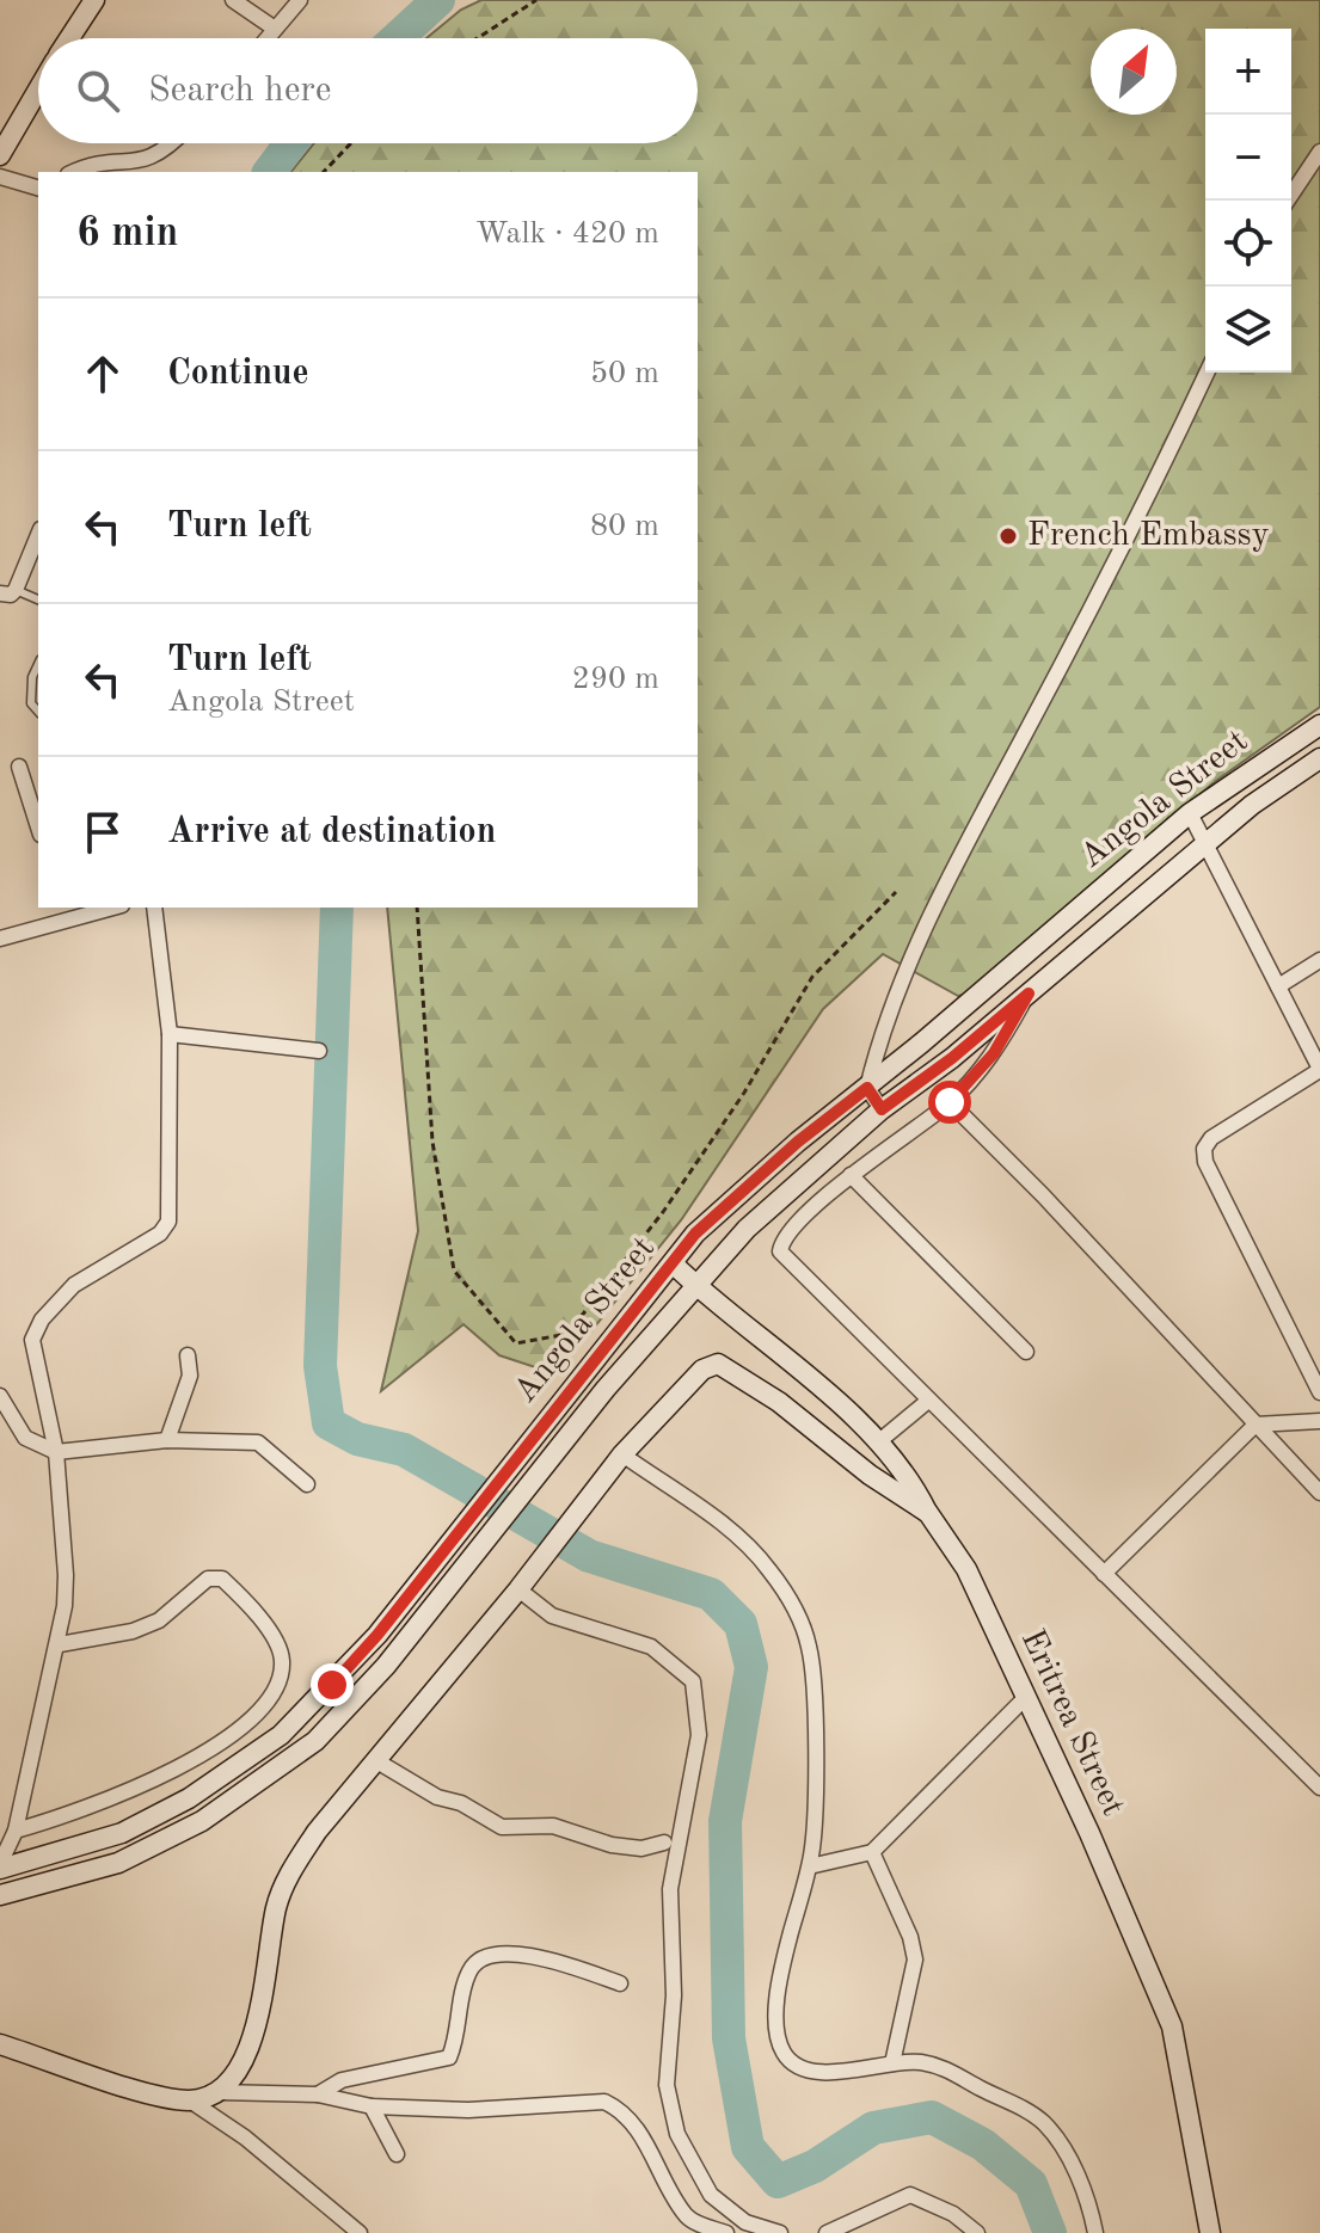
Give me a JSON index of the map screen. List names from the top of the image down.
{
  "streets": {
    "main road": ["Angola Street", "Eritrea Street"]
  },
  "places": ["French Embassy"],
  "north": "top right",
  "page": {
    "map_buttons": ["+", "−"],
    "search": "Search here",
    "heading": ["6 min", "Walk · 420 m"],
    "list": [
      ["Continue", "50 m"],
      ["Turn left", "80 m"],
      ["Turn left", "Angola Street", "290 m"],
      "Arrive at destination"
    ]
  }
}
